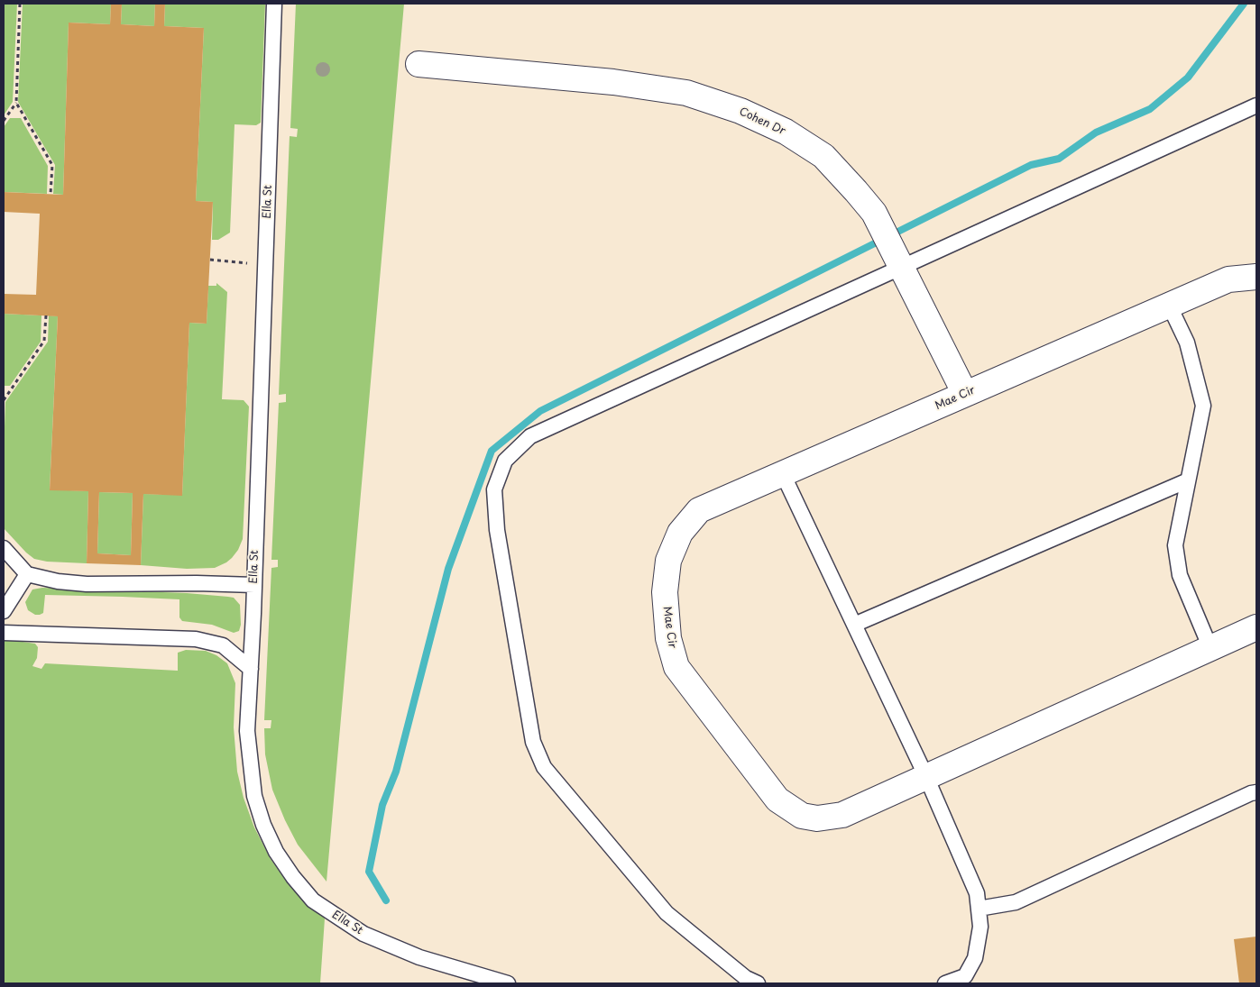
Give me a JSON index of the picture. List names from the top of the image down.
{
  "streets": {
    "street": ["Cohen Dr", "Mae Cir"],
    "lane": ["Ella St"]
  },
  "crossings": [
    ["Cohen Dr", "Mae Cir"]
  ]
}
